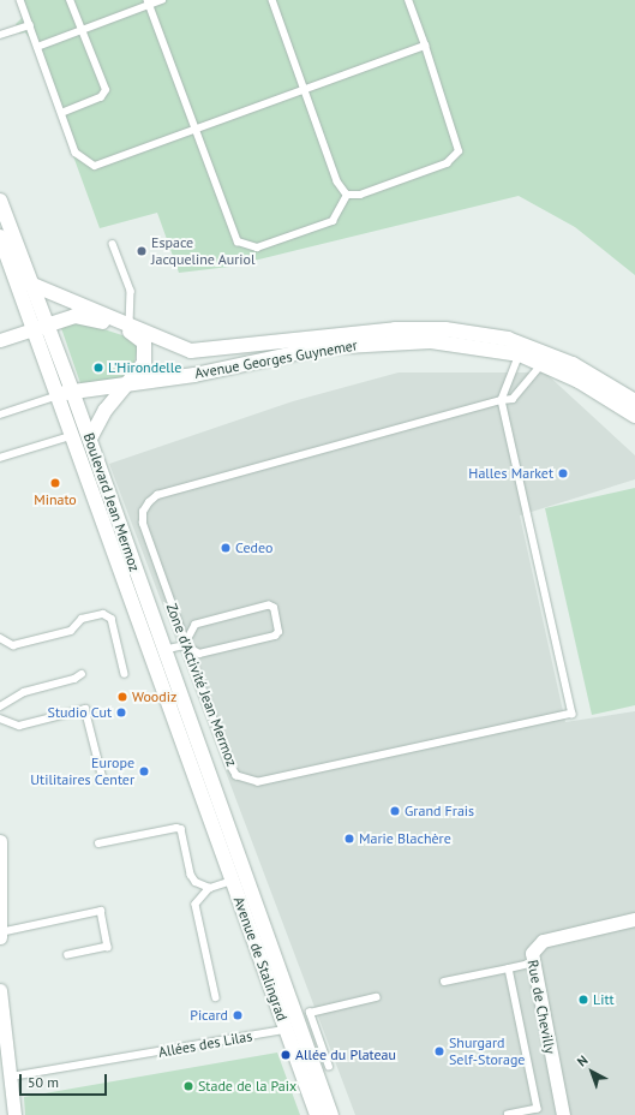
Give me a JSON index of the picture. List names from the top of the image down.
{
  "streets": {
    "main road": ["Avenue Georges Guynemer", "Boulevard Jean Mermoz", "Avenue de Stalingrad"],
    "street": ["Rue de Chevilly"],
    "lane": ["Zone d'Activité Jean Mermoz", "Allées des Lilas"]
  },
  "crossings": [
    ["Avenue Georges Guynemer", "Boulevard Jean Mermoz"],
    ["Avenue Georges Guynemer", "Zone d'Activité Jean Mermoz"],
    ["Boulevard Jean Mermoz", "Avenue de Stalingrad"],
    ["Avenue de Stalingrad", "Allées des Lilas"]
  ],
  "places": [
    "Espace Jacqueline Auriol",
    "L'Hirondelle",
    "Halles Market",
    "Minato",
    "Cedeo",
    "Woodiz",
    "Studio Cut",
    "Europe Utilitaires Center",
    "Grand Frais",
    "Marie Blachère",
    "Litt",
    "Picard",
    "Shurgard Self-Storage",
    "Allée du Plateau",
    "Stade de la Paix"
  ],
  "scale_bar": "50 m",
  "north": "top left"
}
